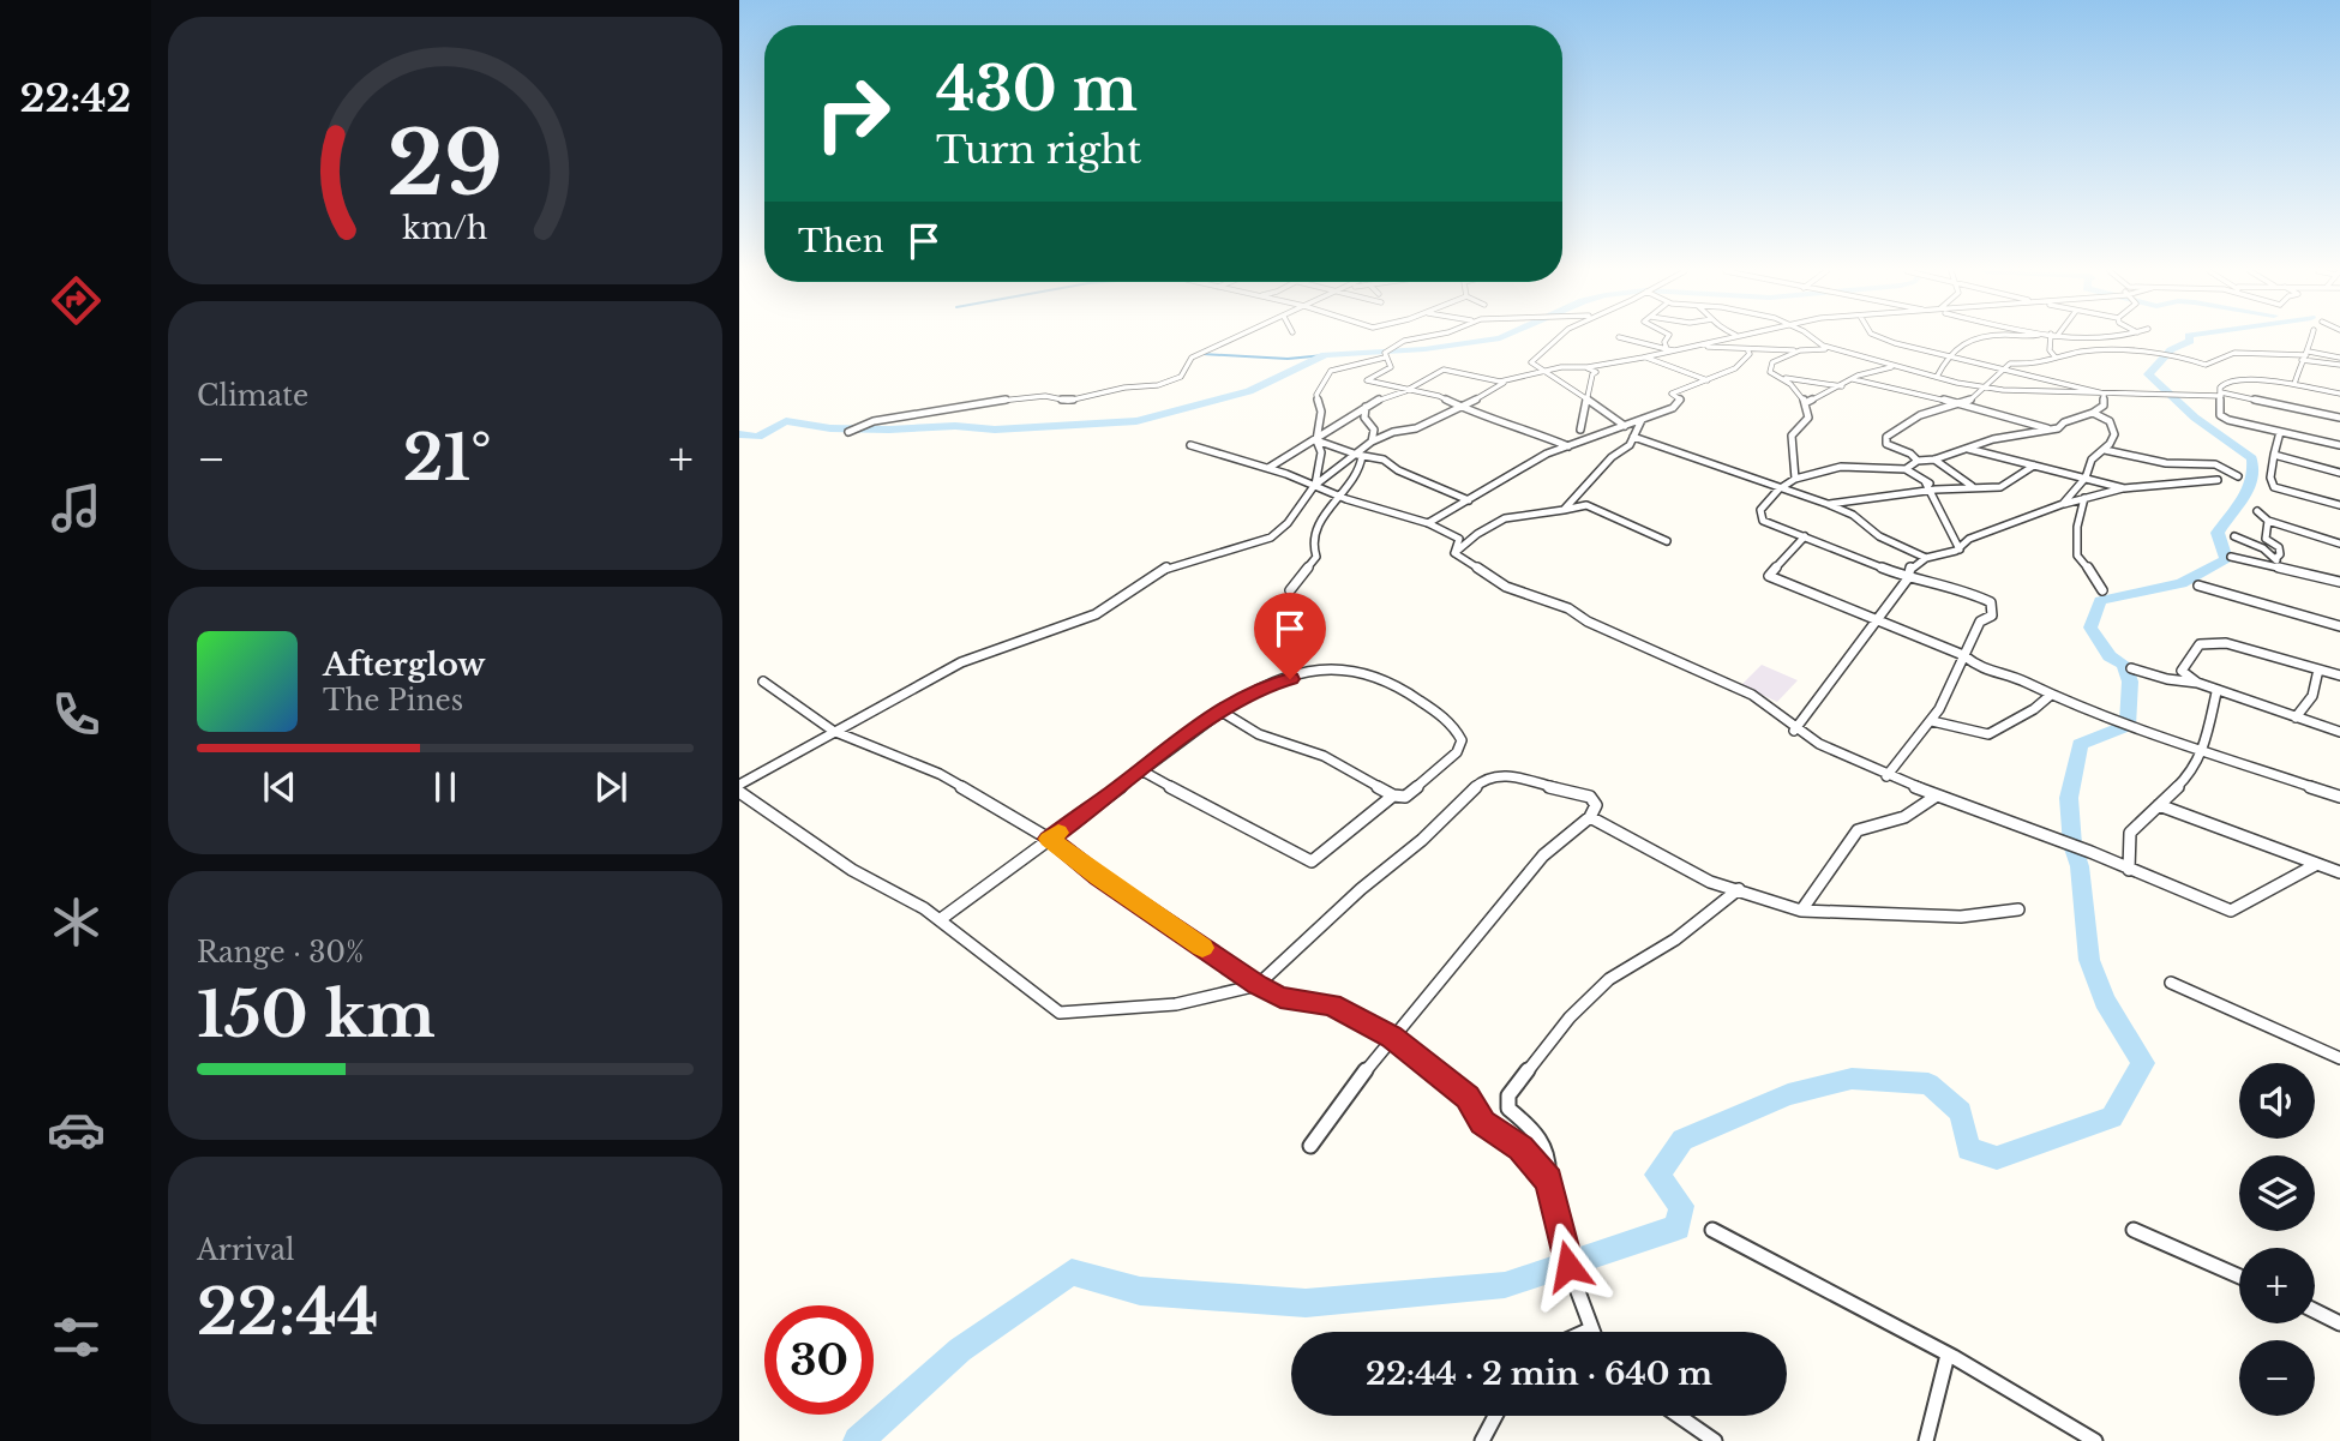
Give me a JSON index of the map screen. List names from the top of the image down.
{
  "page": {
    "tabs": "22:42",
    "turn": ["430 m", "Turn right"],
    "then": "Then",
    "tile": [
      "Climate",
      ["Range · 30%", "150 km"],
      ["Arrival", "22:44"]
    ],
    "heat": ["−", "21°", "+"],
    "song": ["Afterglow", "The Pines"],
    "map_buttons": ["+", "−"],
    "limit": "30",
    "trip": "22:44 · 2 min · 640 m",
    "gauge": ["29", "km/h"]
  }
}
